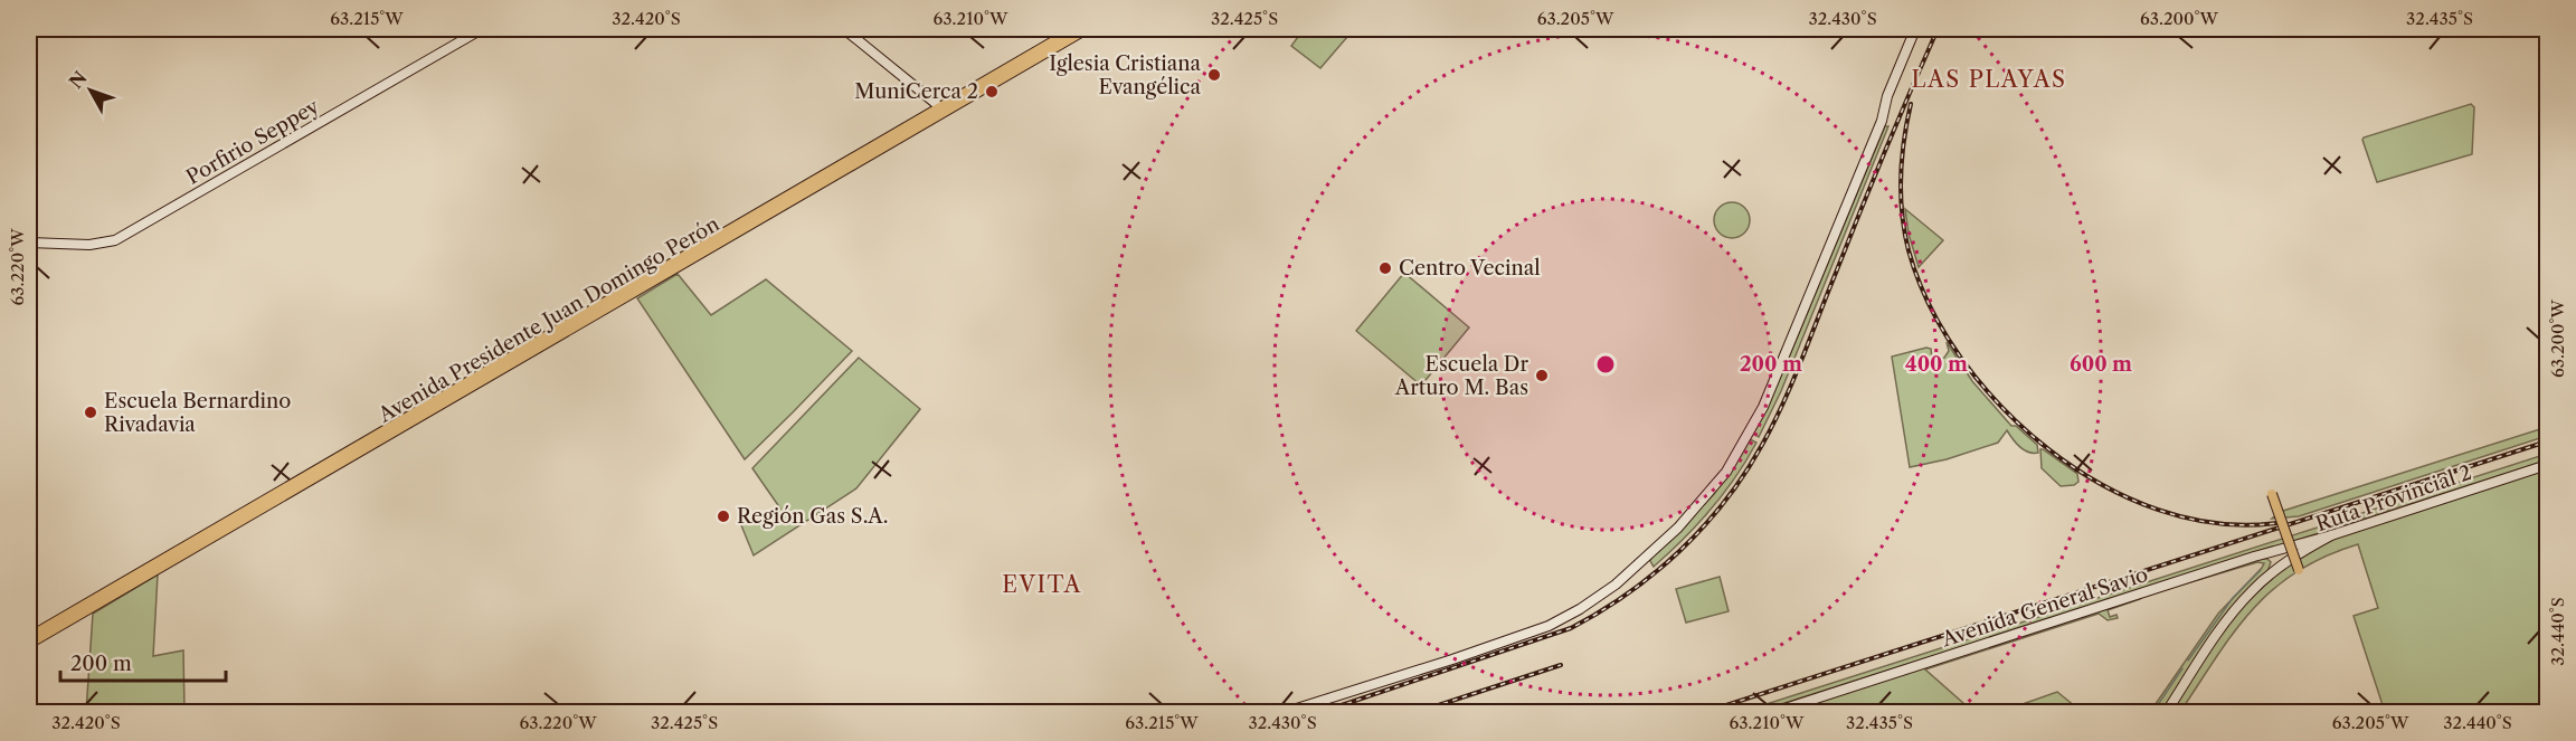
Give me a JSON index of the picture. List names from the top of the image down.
{
  "streets": {
    "main road": [
      "Porfirio Seppey",
      "Avenida Presidente Juan Domingo Perón",
      "Ruta Provincial 2",
      "Avenida General Savio"
    ]
  },
  "crossings": [
    ["Ruta Provincial 2", "Avenida General Savio"]
  ],
  "districts": ["LAS PLAYAS", "EVITA"],
  "places": [
    "Iglesia Cristiana Evangélica",
    "MuniCerca 2",
    "Centro Vecinal",
    "Escuela Dr Arturo M. Bas",
    "Escuela Bernardino Rivadavia",
    "Región Gas S.A."
  ],
  "scale_bar": "200 m",
  "north": "top left",
  "coordinates": [
    "63.215°W",
    "32.420°S",
    "63.210°W",
    "32.425°S",
    "63.205°W",
    "32.430°S",
    "63.200°W",
    "32.435°S",
    "63.220°W",
    "32.440°S"
  ],
  "rings": ["200 m", "400 m", "600 m"]
}
